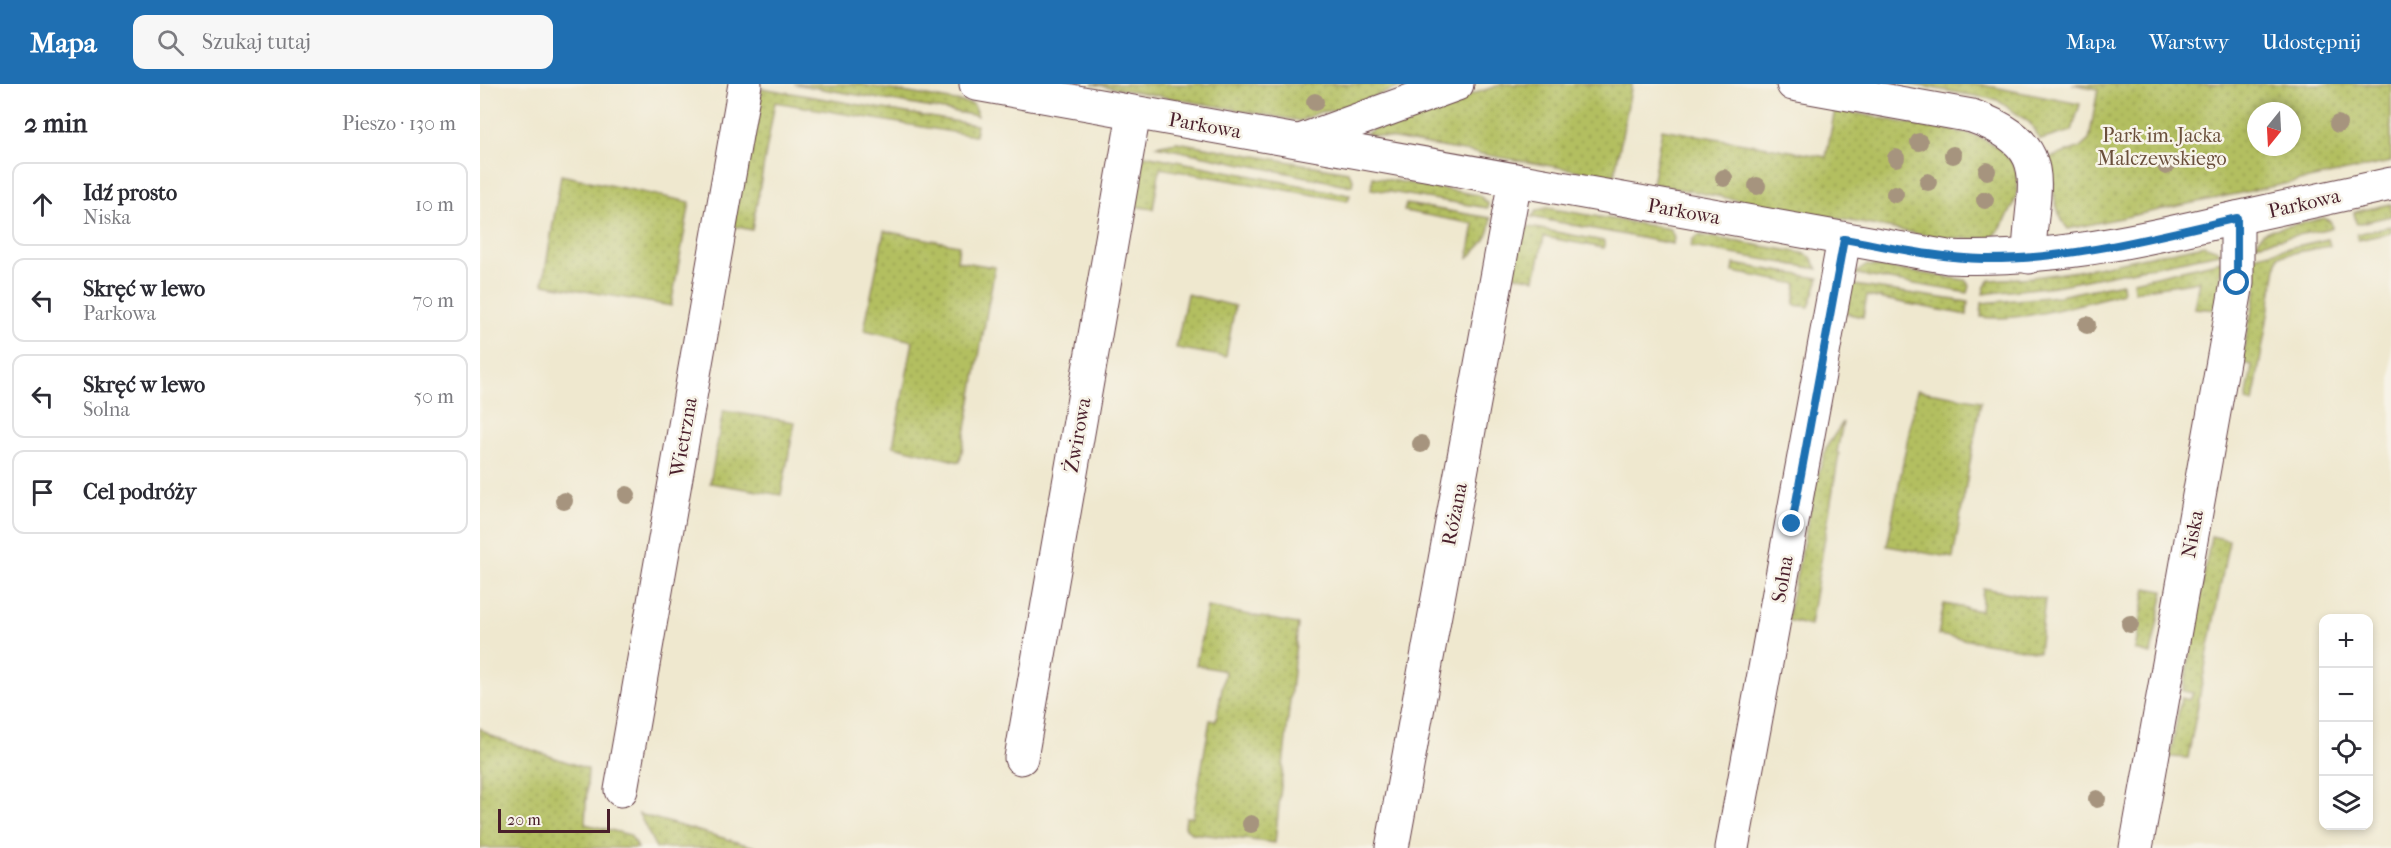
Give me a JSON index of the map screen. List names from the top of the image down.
{
  "streets": {
    "street": [
      "Parkowa",
      "Żwirowa",
      "Wietrzna",
      "Różana",
      "Niska",
      "Solna"
    ]
  },
  "crossings": [
    ["Parkowa", "Żwirowa"],
    ["Parkowa", "Różana"],
    ["Parkowa", "Niska"],
    ["Parkowa", "Solna"]
  ],
  "parks": ["Park im. Jacka Malczewskiego"],
  "scale_bar": "20 m",
  "north": "bottom",
  "page": {
    "header": "Mapa",
    "search": "Szukaj tutaj",
    "nav": ["Mapa", "Warstwy", "Udostępnij"],
    "heading": ["2 min", "Pieszo · 130 m"],
    "list": [
      ["Idź prosto", "Niska", "10 m"],
      ["Skręć w lewo", "Parkowa", "70 m"],
      ["Skręć w lewo", "Solna", "50 m"],
      "Cel podróży"
    ],
    "map_buttons": ["+", "−"],
    "scale": "20 m"
  }
}
